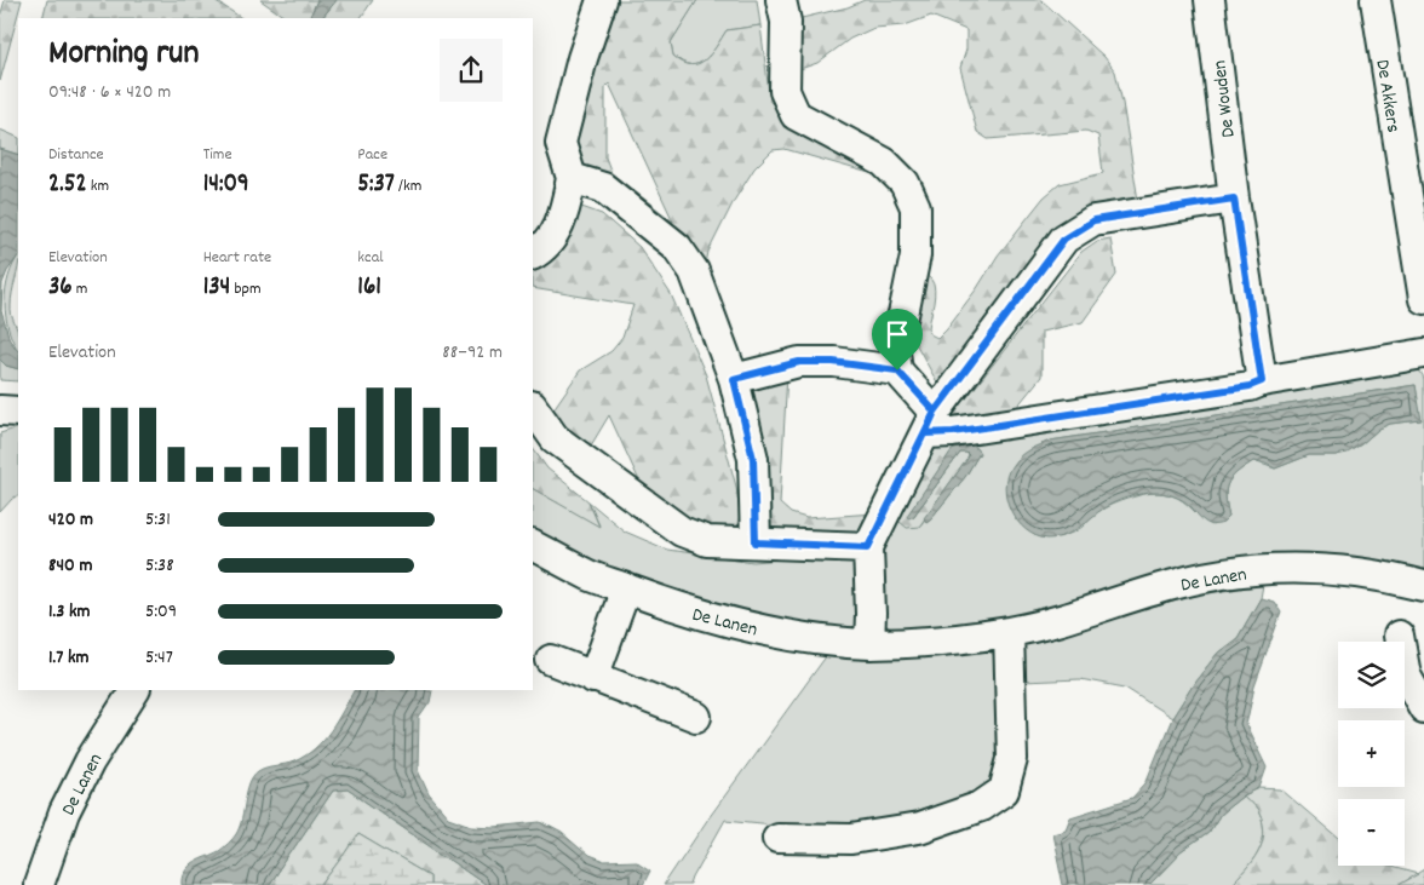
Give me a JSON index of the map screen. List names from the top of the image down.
{
  "streets": {
    "street": ["De Akkers", "De Wouden", "De Lanen"]
  },
  "page": {
    "heading": ["Morning run", "09:48 · 6 × 420 m"],
    "stats": [
      ["Distance", "2.52 km"],
      ["Time", "14:09"],
      ["Pace", "5:37 /km"],
      ["Elevation", "36 m"],
      ["Heart rate", "134 bpm"],
      ["kcal", "161"]
    ],
    "chart": ["Elevation", "88–92 m"],
    "list": [
      {
        "name": "420 m",
        "note": "5:31"
      },
      {
        "name": "840 m",
        "note": "5:38"
      },
      {
        "name": "1.3 km",
        "note": "5:09"
      },
      {
        "name": "1.7 km",
        "note": "5:47"
      }
    ],
    "map_buttons": ["+", "−"]
  }
}
